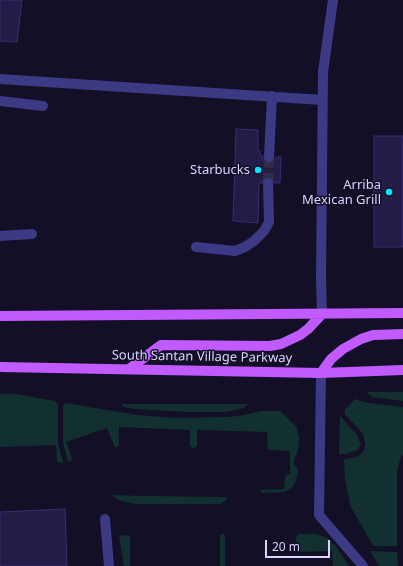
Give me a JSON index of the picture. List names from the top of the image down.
{
  "streets": {
    "main road": ["South Santan Village Parkway"]
  },
  "places": ["Starbucks", "Arriba Mexican Grill"],
  "scale_bar": "20 m"
}
